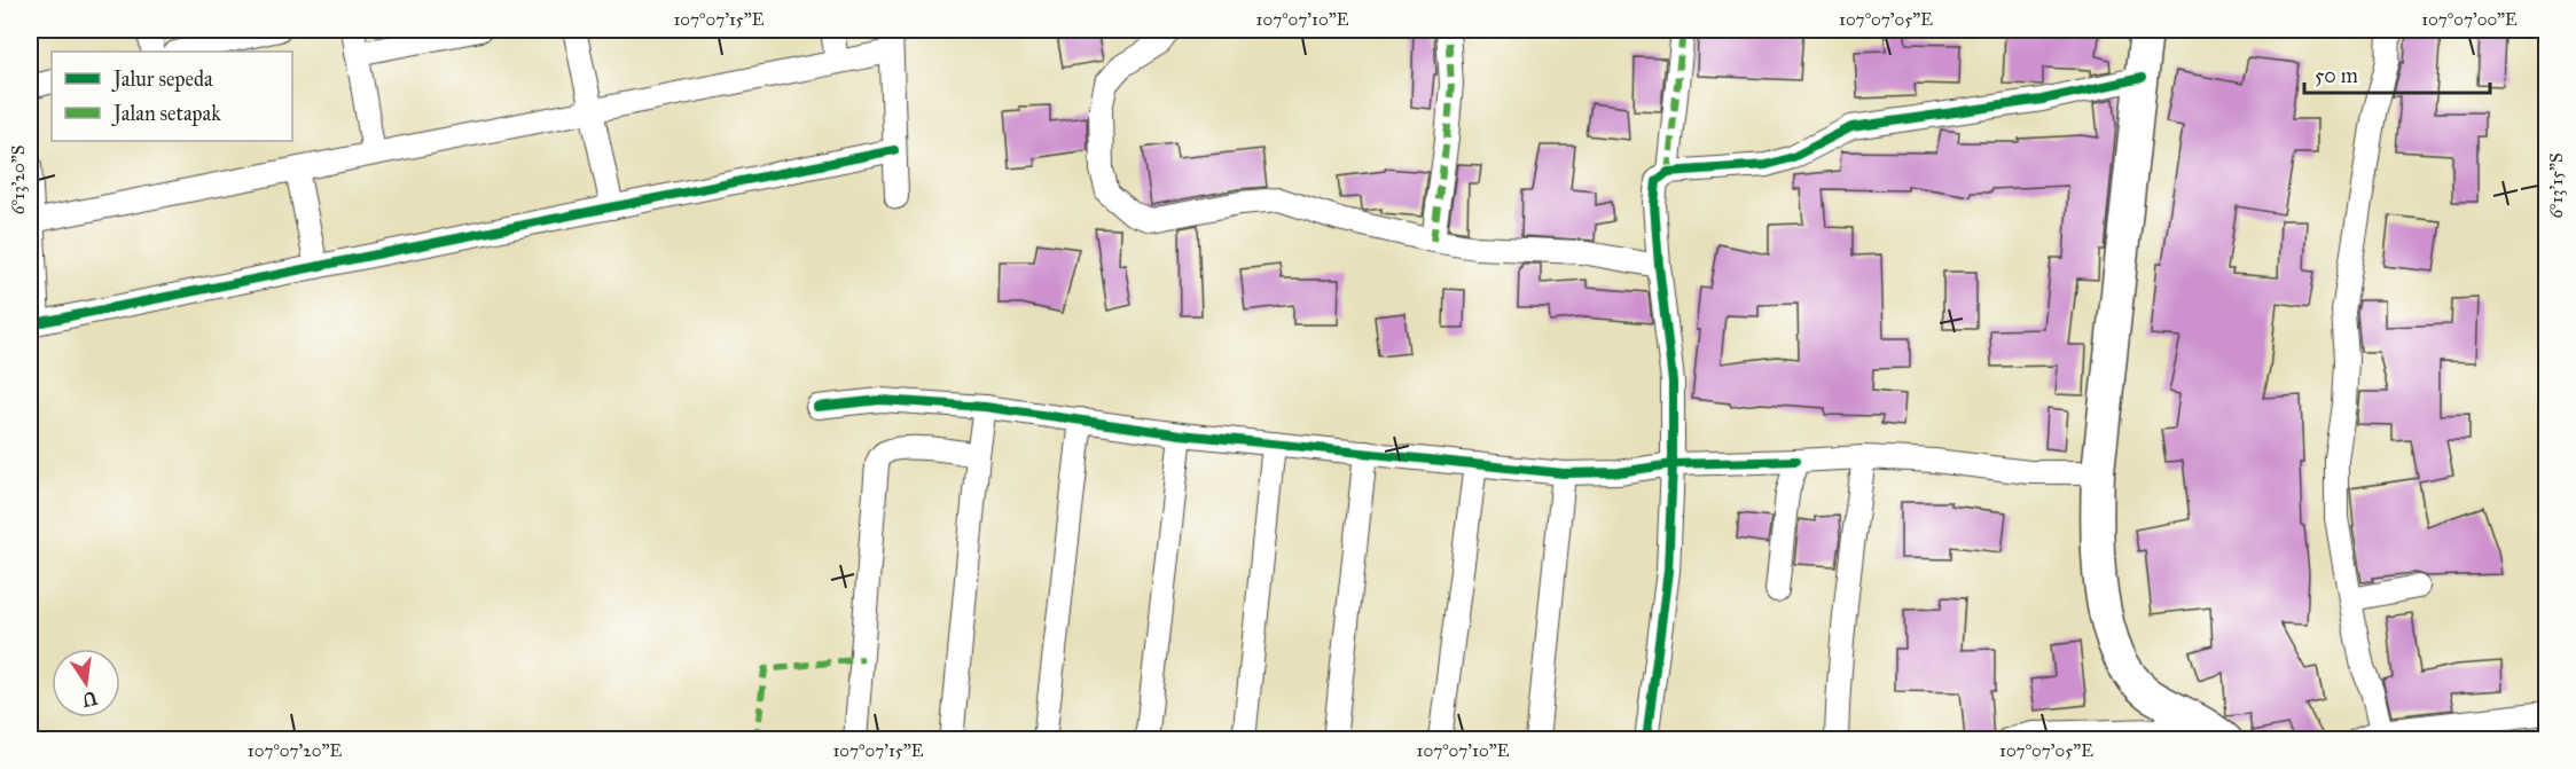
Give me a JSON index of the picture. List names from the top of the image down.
{
  "legend": ["Jalur sepeda", "Jalan setapak"],
  "scale_bar": "50 m",
  "north": "bottom",
  "coordinates": [
    "107°07'15\"E",
    "107°07'10\"E",
    "107°07'05\"E",
    "107°07'00\"E",
    "6°13'20\"S",
    "6°13'15\"S",
    "107°07'20\"E"
  ]
}
